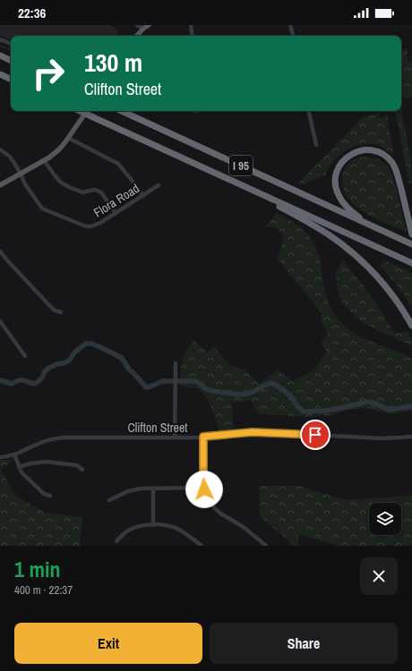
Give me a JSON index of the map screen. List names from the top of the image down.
{
  "streets": {
    "highway": ["I 95"],
    "street": ["Flora Road", "Clifton Street"]
  },
  "page": {
    "status": "22:36",
    "turn": ["130 m", "Clifton Street"],
    "heading": ["1 min", "400 m · 22:37"],
    "buttons": ["Exit", "Share"]
  }
}
